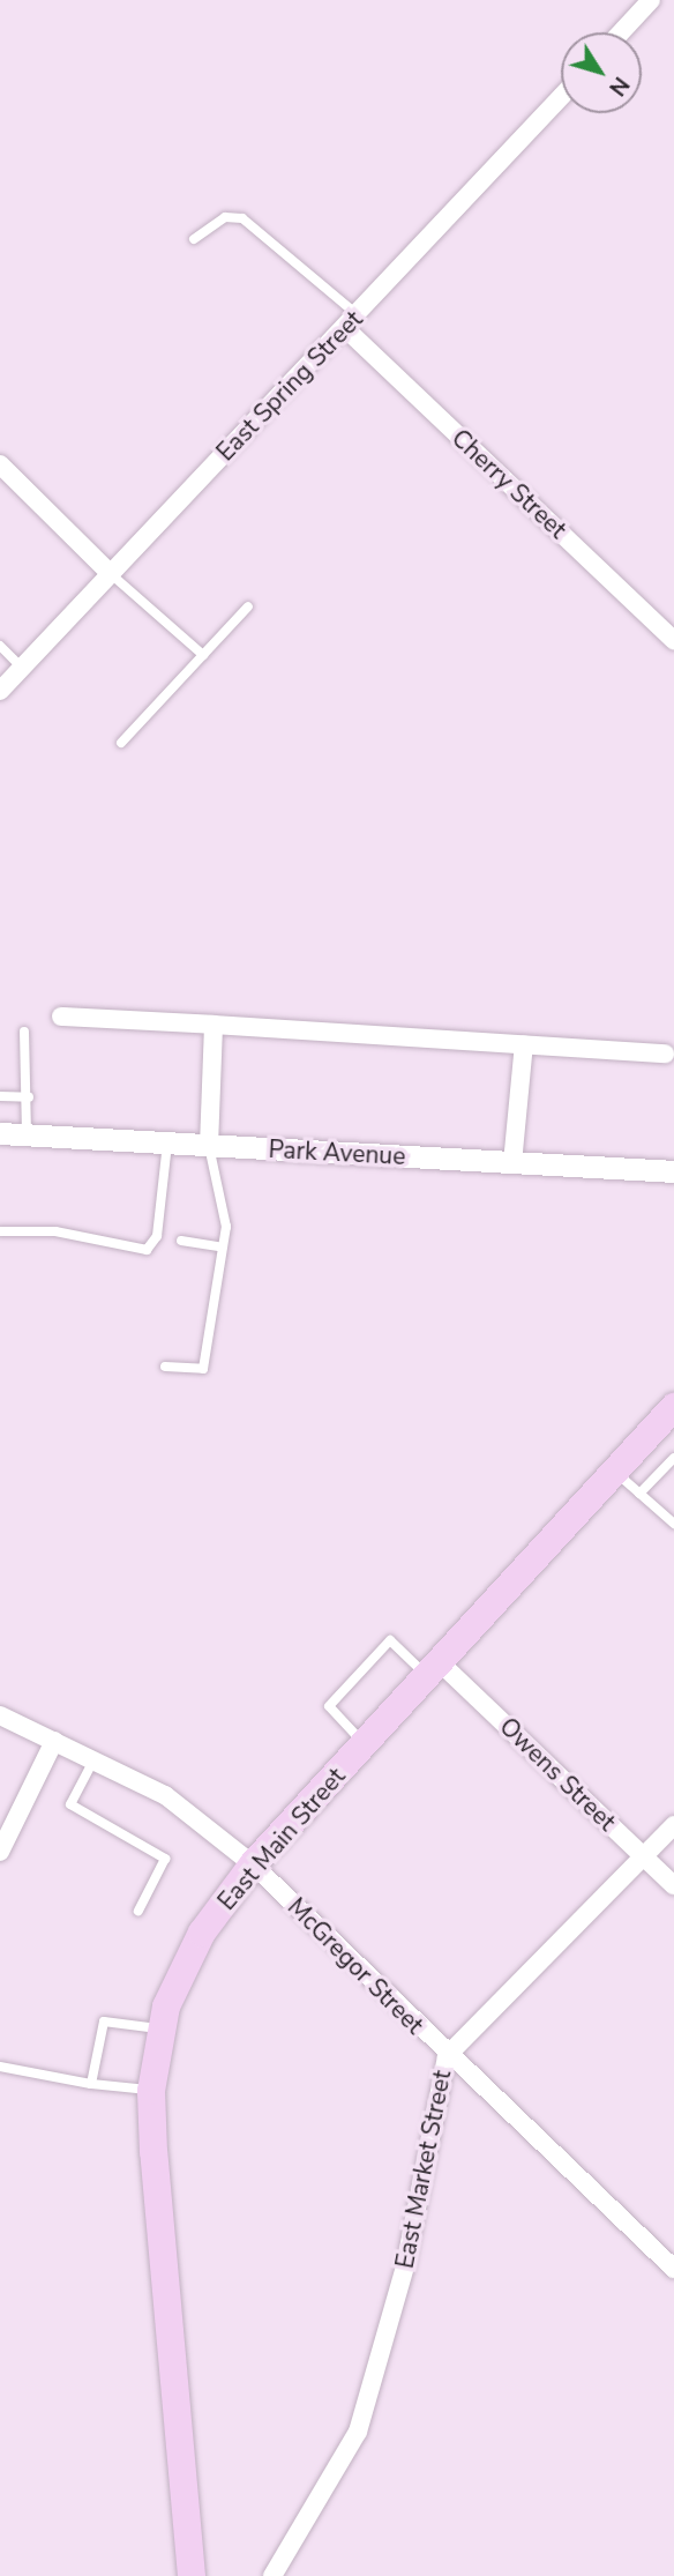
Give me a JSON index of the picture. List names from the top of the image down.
{
  "streets": {
    "main road": ["East Main Street"],
    "street": [
      "East Spring Street",
      "Cherry Street",
      "Park Avenue",
      "Owens Street",
      "McGregor Street",
      "East Market Street"
    ]
  },
  "crossings": [
    ["East Spring Street", "Cherry Street"],
    ["Owens Street", "East Main Street"],
    ["Owens Street", "East Market Street"],
    ["East Main Street", "McGregor Street"],
    ["McGregor Street", "East Market Street"]
  ],
  "north": "bottom right"
}
